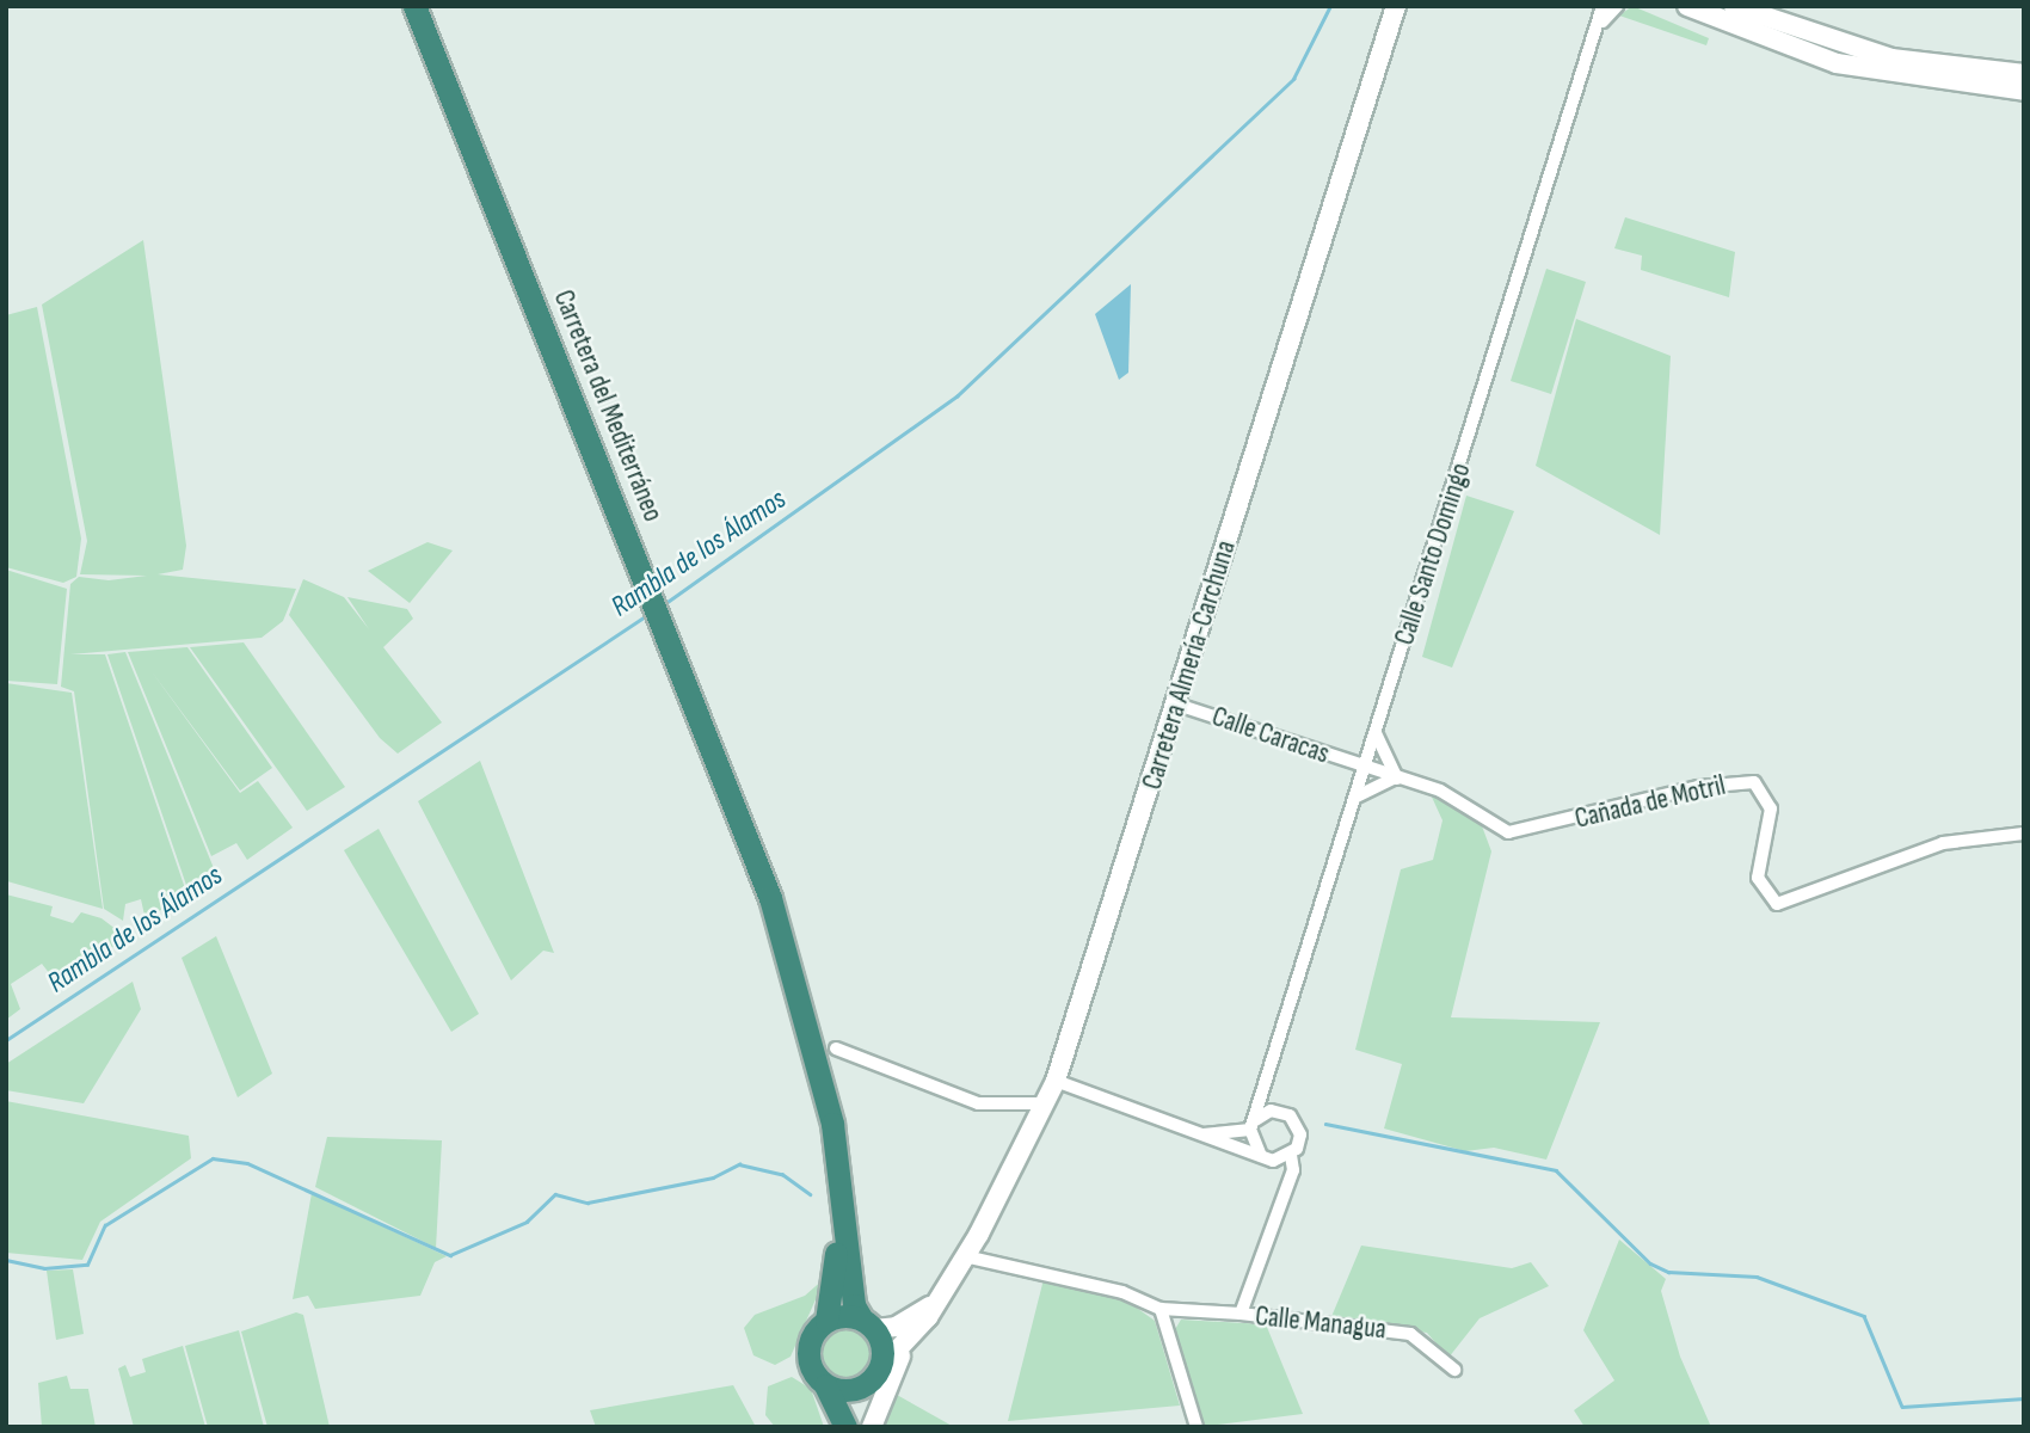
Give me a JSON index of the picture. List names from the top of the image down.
{
  "streets": {
    "highway": ["Carretera del Mediterráneo"],
    "main road": ["Carretera Almería-Carchuna"],
    "street": [
      "Calle Santo Domingo",
      "Calle Caracas",
      "Cañada de Motril",
      "Calle Managua"
    ]
  },
  "crossings": [
    ["Calle Santo Domingo", "Calle Caracas"],
    ["Calle Santo Domingo", "Cañada de Motril"],
    ["Calle Santo Domingo", "Calle Managua"],
    ["Carretera Almería-Carchuna", "Calle Caracas"],
    ["Calle Caracas", "Cañada de Motril"]
  ],
  "water": ["Rambla de los Álamos"]
}
